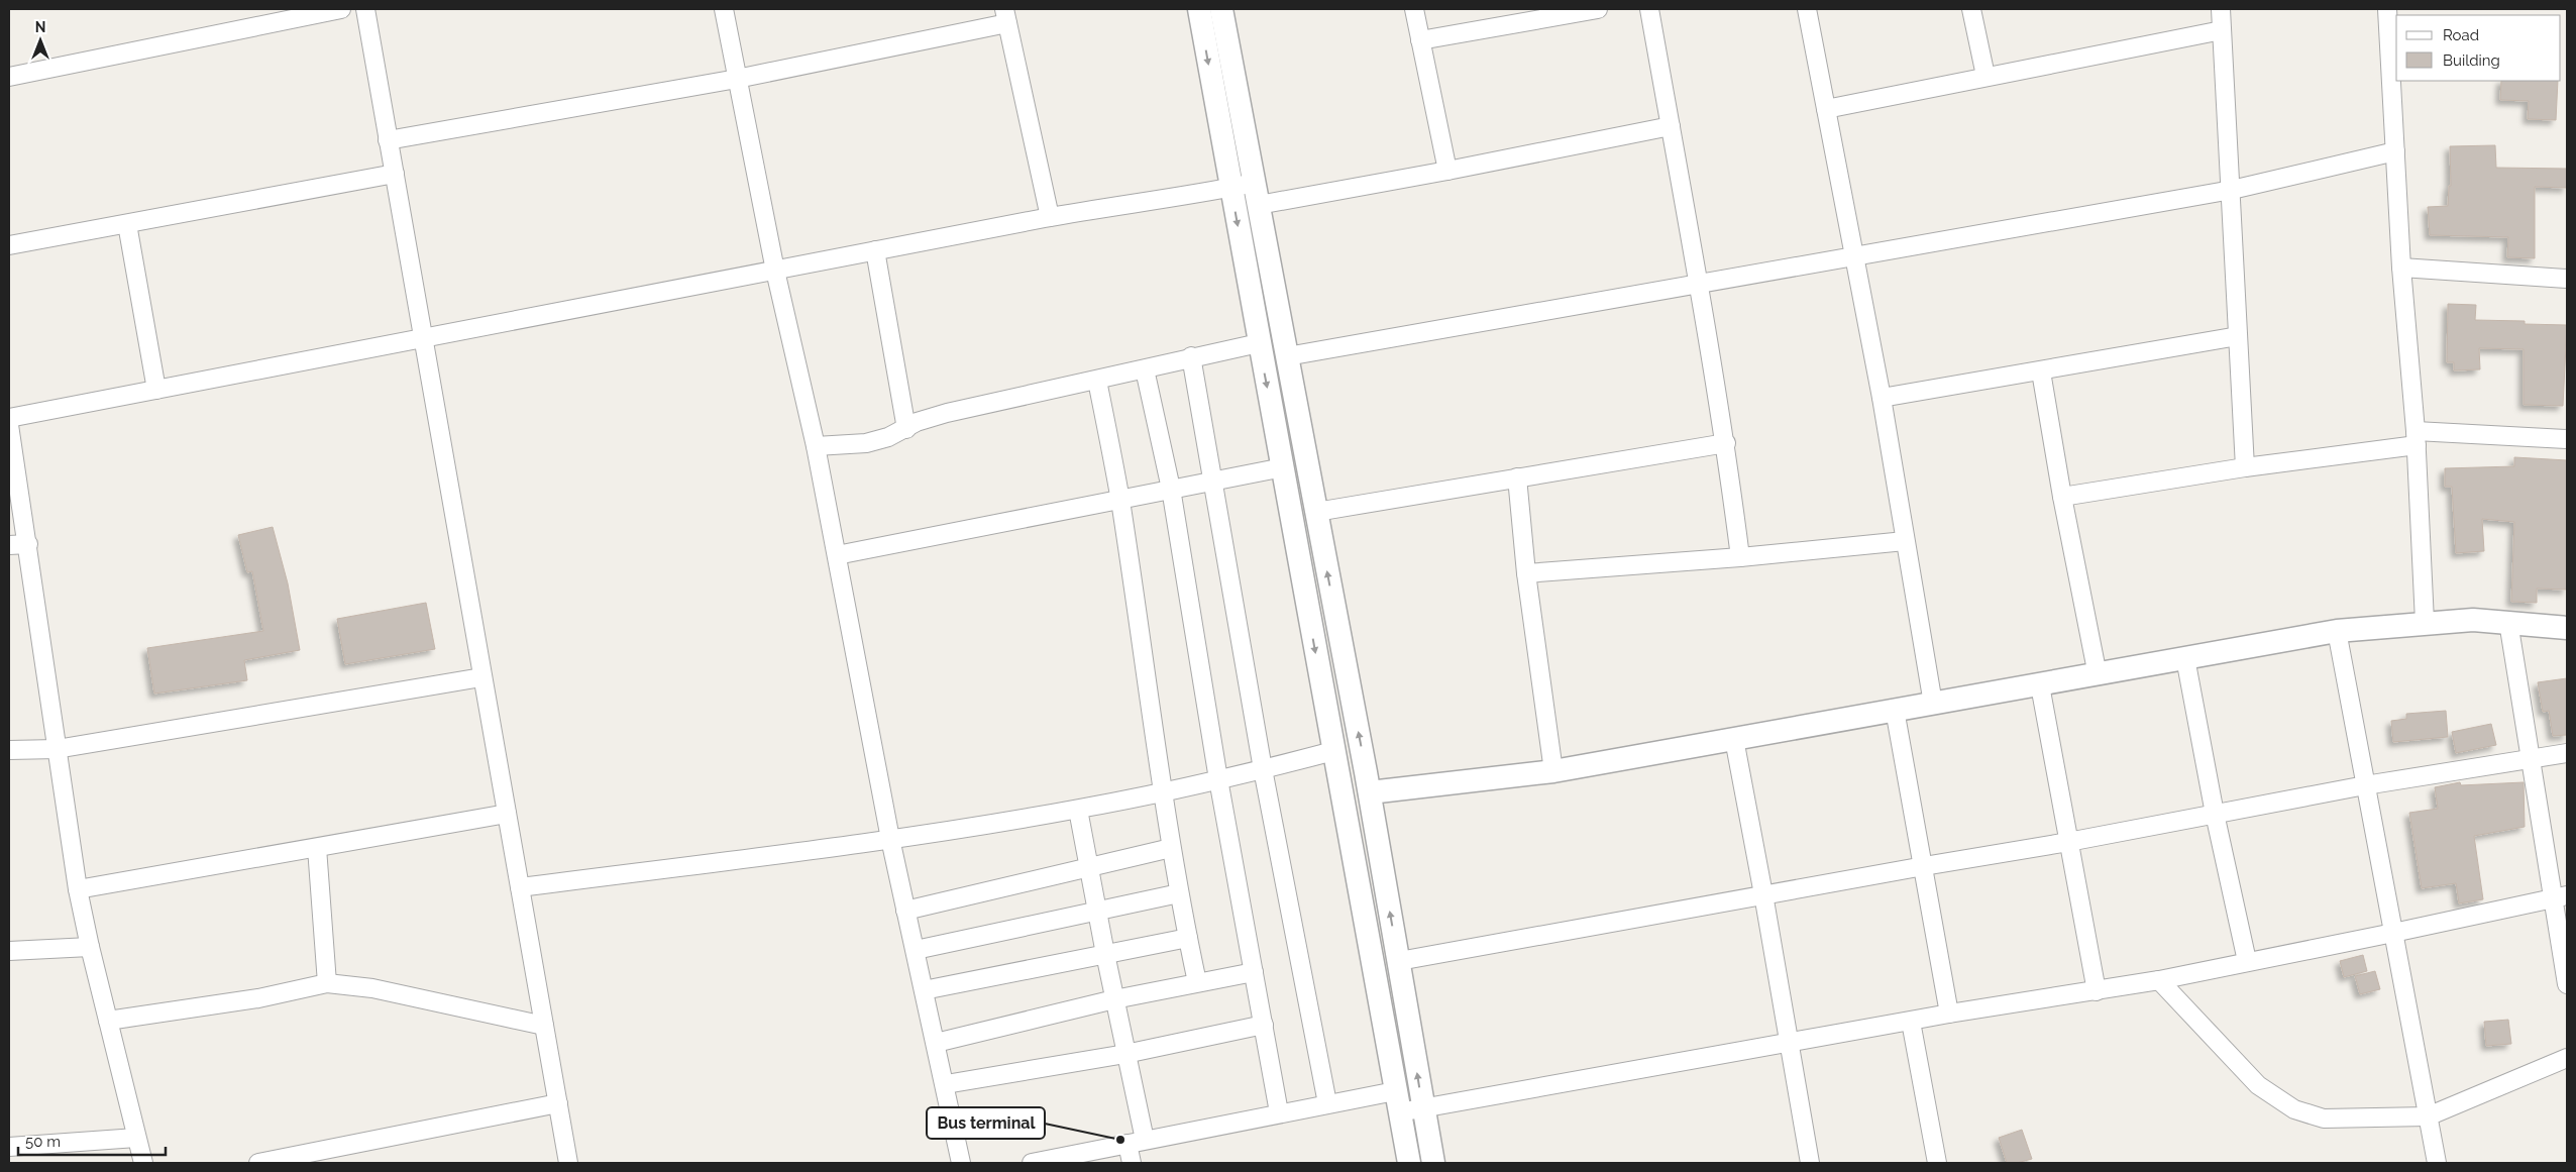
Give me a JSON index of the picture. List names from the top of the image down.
{
  "places": ["Bus terminal"],
  "legend": ["Road", "Building"],
  "scale_bar": "50 m",
  "north": "top"
}
